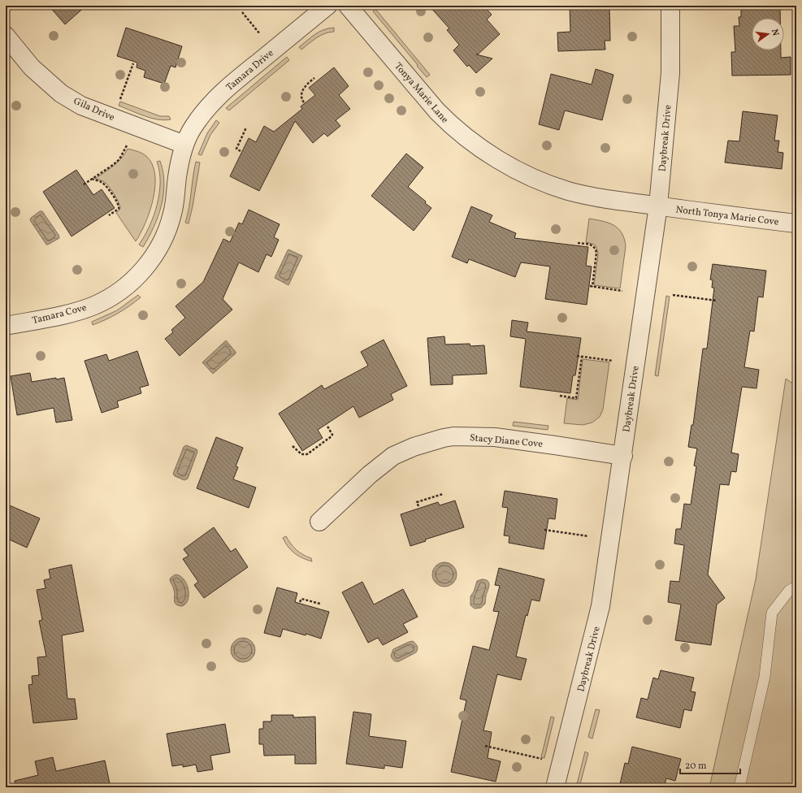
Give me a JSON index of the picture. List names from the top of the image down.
{
  "streets": {
    "street": [
      "Tamara Drive",
      "Tonya Marie Lane",
      "Gila Drive",
      "Daybreak Drive",
      "North Tonya Marie Cove",
      "Tamara Cove",
      "Stacy Diane Cove"
    ]
  },
  "crossings": [
    ["Tamara Drive", "Gila Drive"],
    ["Tamara Drive", "Tamara Cove"],
    ["Tonya Marie Lane", "Daybreak Drive"],
    ["Tonya Marie Lane", "North Tonya Marie Cove"],
    ["Gila Drive", "Tamara Cove"],
    ["Daybreak Drive", "North Tonya Marie Cove"],
    ["Daybreak Drive", "Stacy Diane Cove"]
  ],
  "scale_bar": "20 m",
  "north": "right"
}
